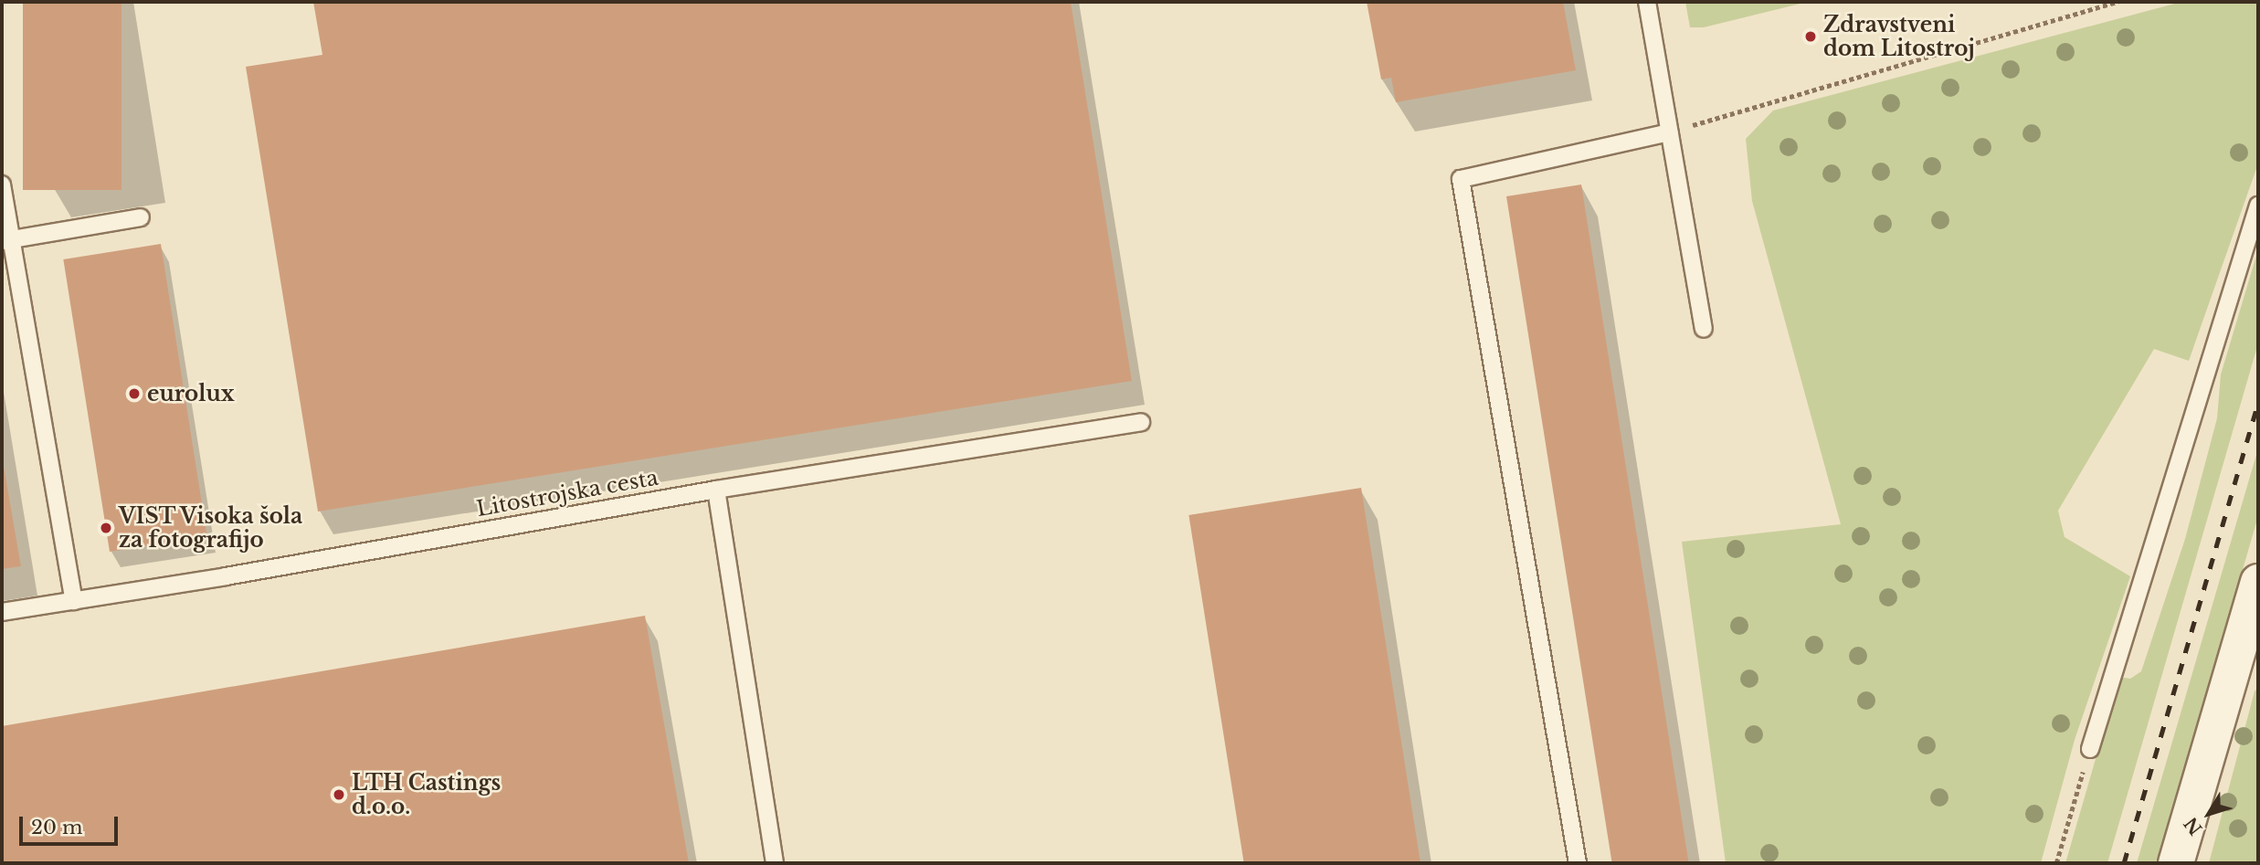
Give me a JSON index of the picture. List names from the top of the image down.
{
  "streets": {
    "lane": ["Litostrojska cesta"]
  },
  "places": [
    "Zdravstveni dom Litostroj",
    "eurolux",
    "VIST Visoka šola za fotografijo",
    "LTH Castings d.o.o."
  ],
  "scale_bar": "20 m",
  "north": "bottom left"
}
